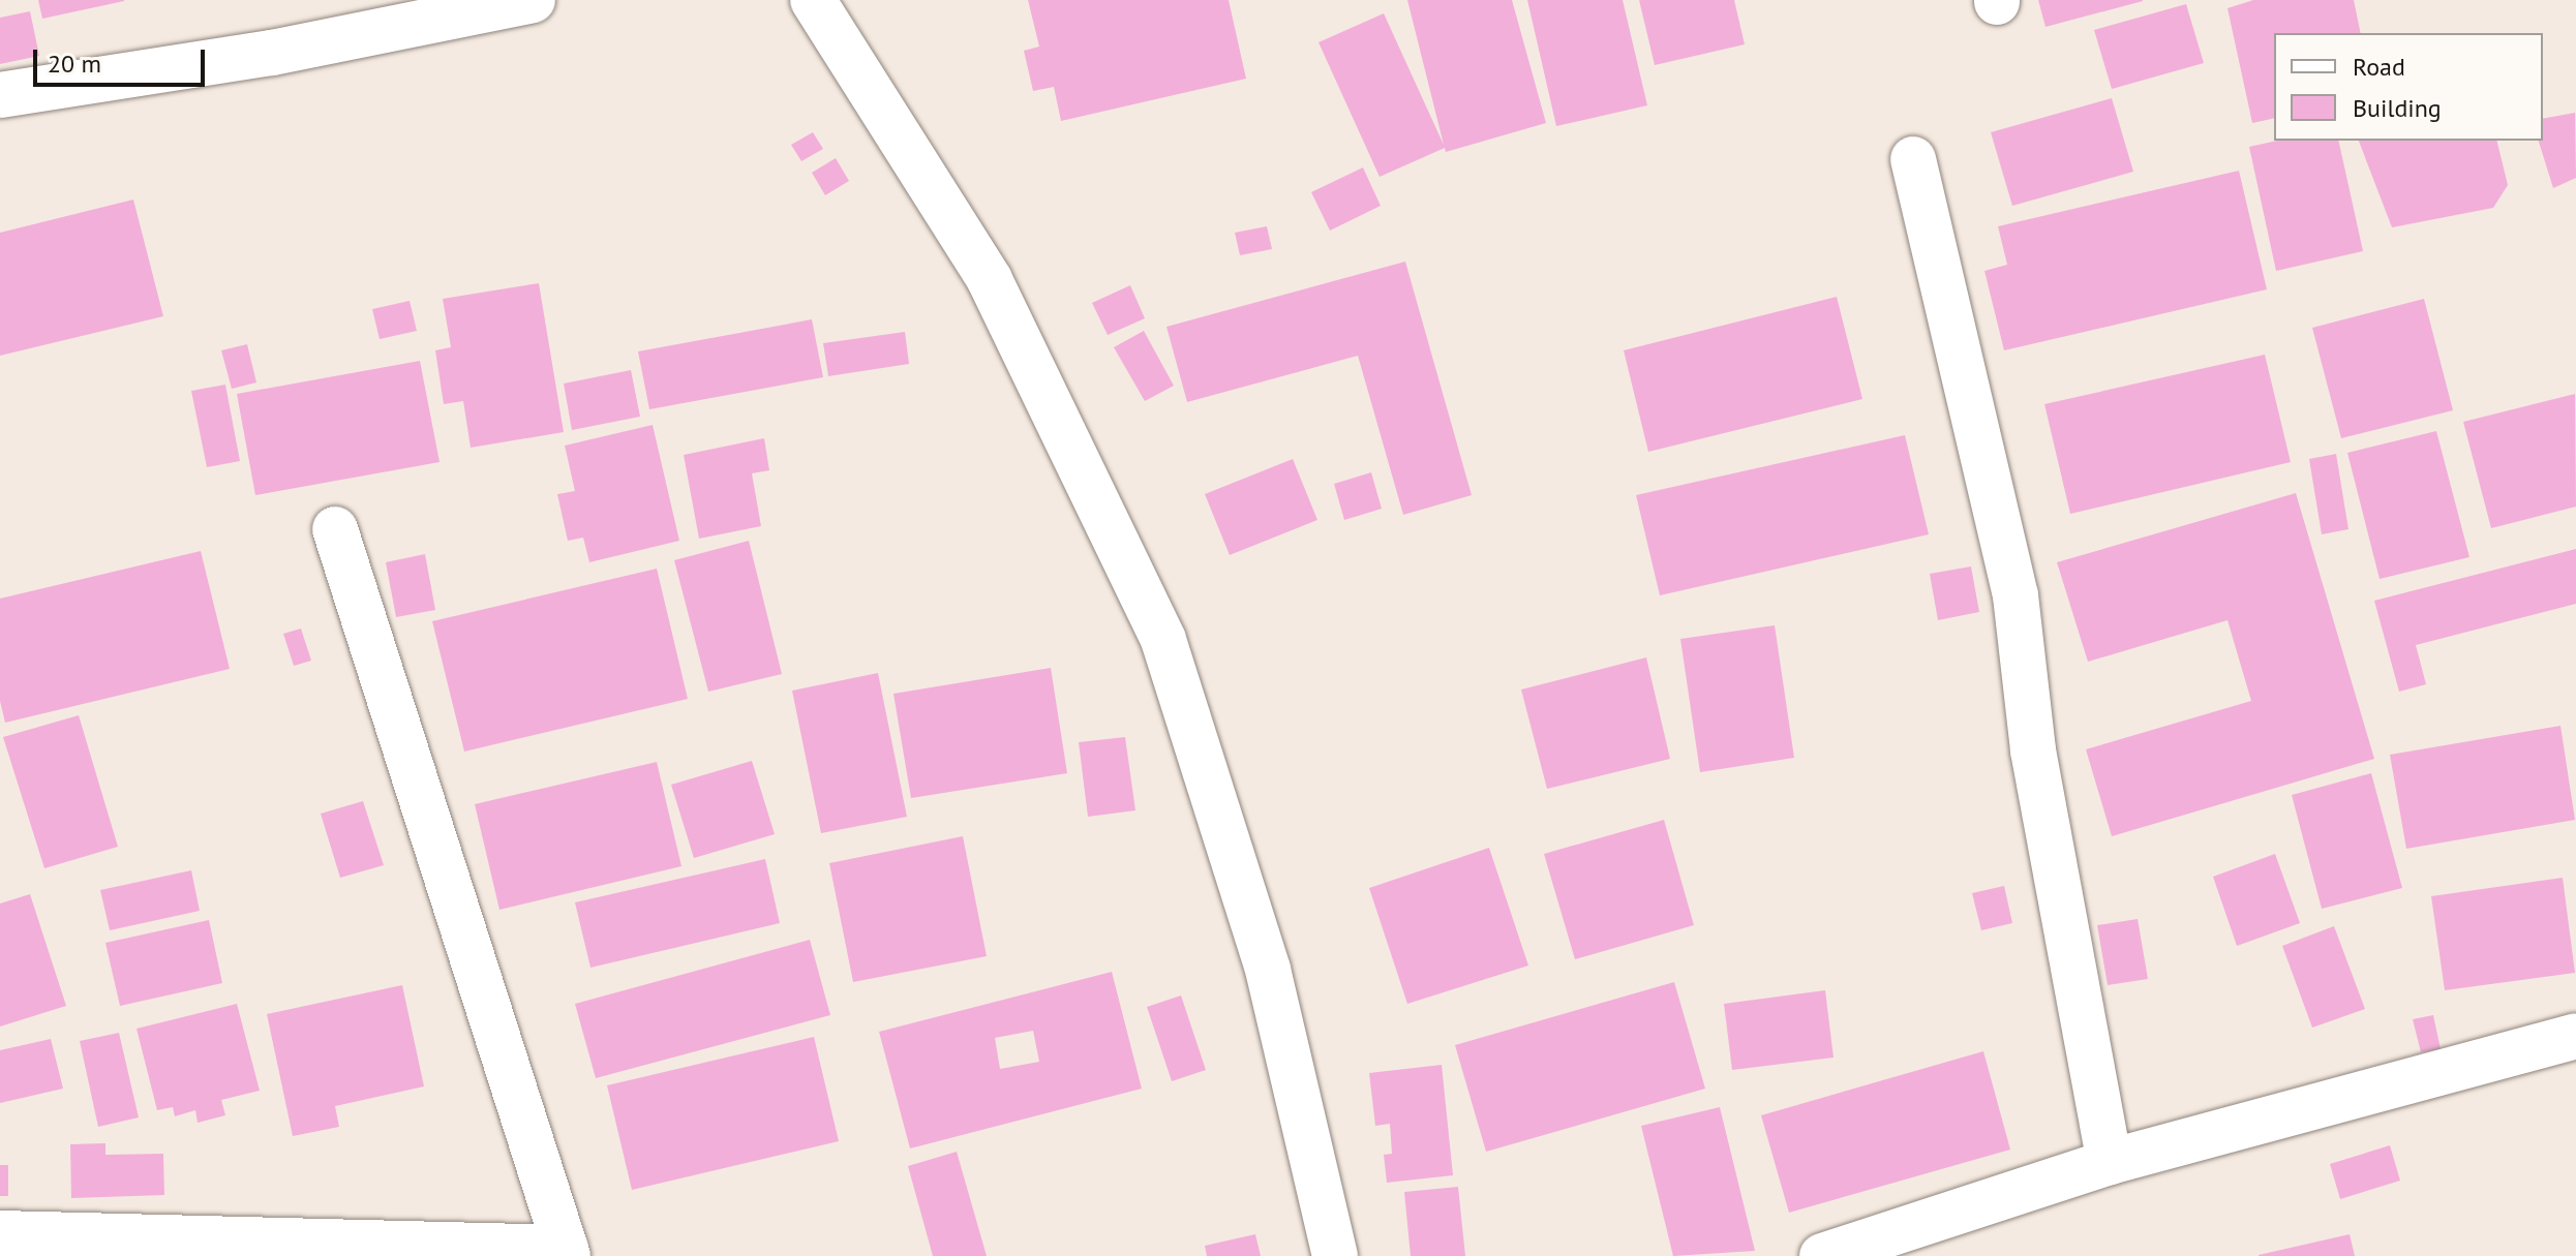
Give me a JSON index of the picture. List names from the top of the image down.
{
  "legend": ["Road", "Building"],
  "scale_bar": "20 m"
}
